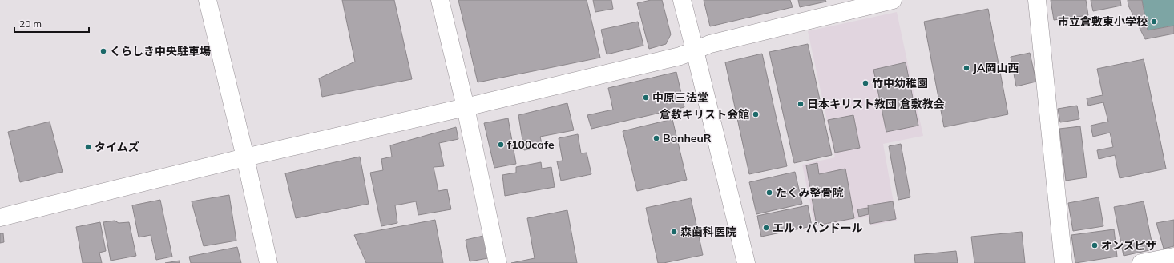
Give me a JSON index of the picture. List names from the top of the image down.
{
  "places": [
    "市立倉敷東小学校",
    "くらしき中央駐車場",
    "JA岡山西",
    "竹中幼稚園",
    "中原三法堂",
    "日本キリスト教団 倉敷教会",
    "倉敷キリスト会館",
    "BonheuR",
    "f100cafe",
    "タイムズ",
    "たくみ整骨院",
    "エル・パンドール",
    "森歯科医院",
    "オンズピザ"
  ],
  "scale_bar": "20 m"
}
